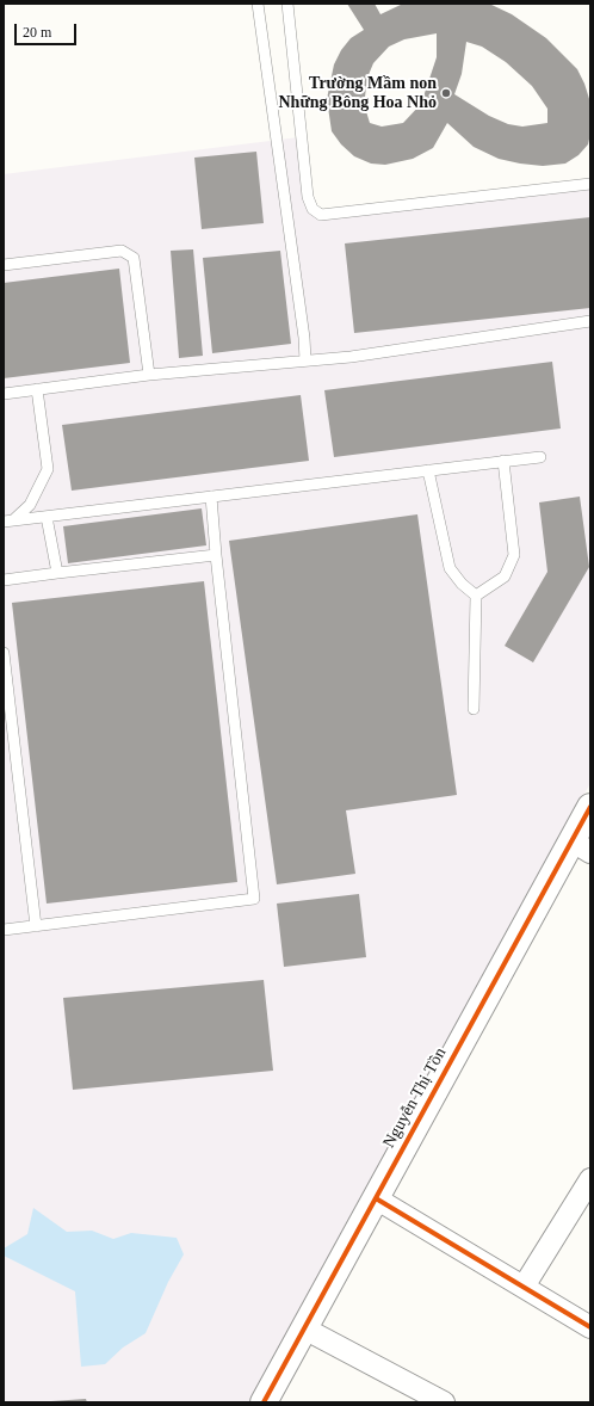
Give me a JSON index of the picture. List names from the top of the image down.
{
  "streets": {
    "street": ["Nguyễn Thị Tồn"]
  },
  "places": ["Trường Mầm non Những Bông Hoa Nhỏ"],
  "scale_bar": "20 m"
}
